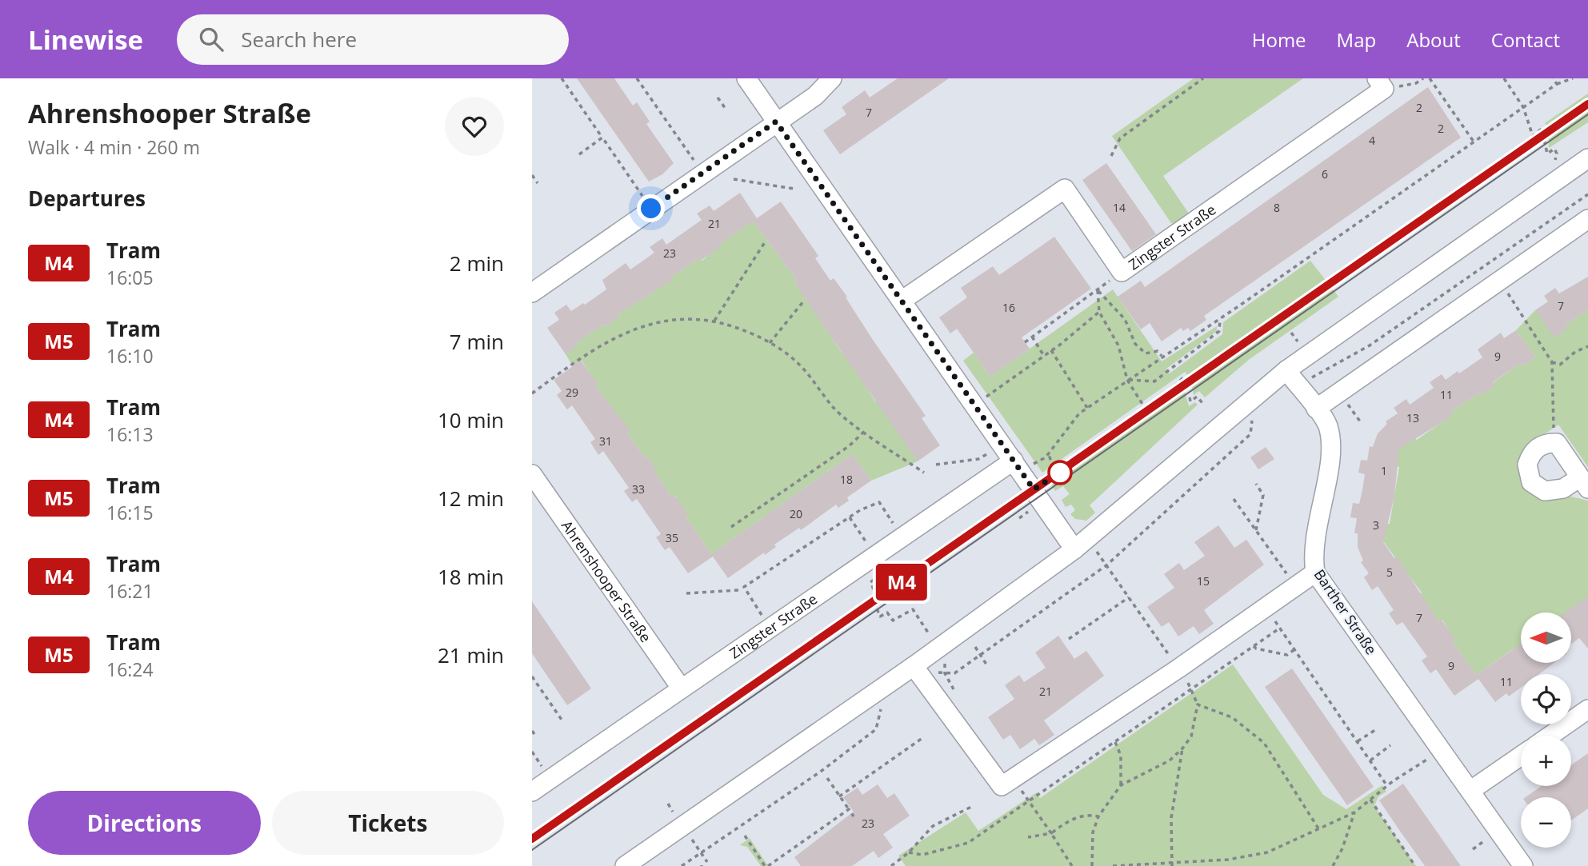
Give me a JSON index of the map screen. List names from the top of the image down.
{
  "streets": {
    "street": ["Zingster Straße", "Ahrenshooper Straße", "Barther Straße"]
  },
  "crossings": [
    ["Zingster Straße", "Ahrenshooper Straße"]
  ],
  "lines": ["tram line M4"],
  "house_numbers": [
    "2",
    "7",
    "2",
    "4",
    "6",
    "14",
    "8",
    "21",
    "23",
    "7",
    "16",
    "9",
    "29",
    "11",
    "13",
    "31",
    "1",
    "18",
    "33",
    "20",
    "3",
    "35",
    "5",
    "15",
    "7",
    "9",
    "11",
    "21",
    "23"
  ],
  "north": "left",
  "page": {
    "header": "Linewise",
    "search": "Search here",
    "nav": [
      "Home",
      "Map",
      "About",
      "Contact"
    ],
    "heading": [
      ["Ahrenshooper Straße", "Walk · 4 min · 260 m"],
      "Departures"
    ],
    "on_map": "M4",
    "list": [
      {
        "mark": "M4",
        "name": "Tram",
        "note": "16:05",
        "value": "2 min"
      },
      {
        "mark": "M5",
        "name": "Tram",
        "note": "16:10",
        "value": "7 min"
      },
      {
        "mark": "M4",
        "name": "Tram",
        "note": "16:13",
        "value": "10 min"
      },
      {
        "mark": "M5",
        "name": "Tram",
        "note": "16:15",
        "value": "12 min"
      },
      {
        "mark": "M4",
        "name": "Tram",
        "note": "16:21",
        "value": "18 min"
      },
      {
        "mark": "M5",
        "name": "Tram",
        "note": "16:24",
        "value": "21 min"
      }
    ],
    "map_buttons": ["+", "−"],
    "buttons": ["Directions", "Tickets"]
  }
}
